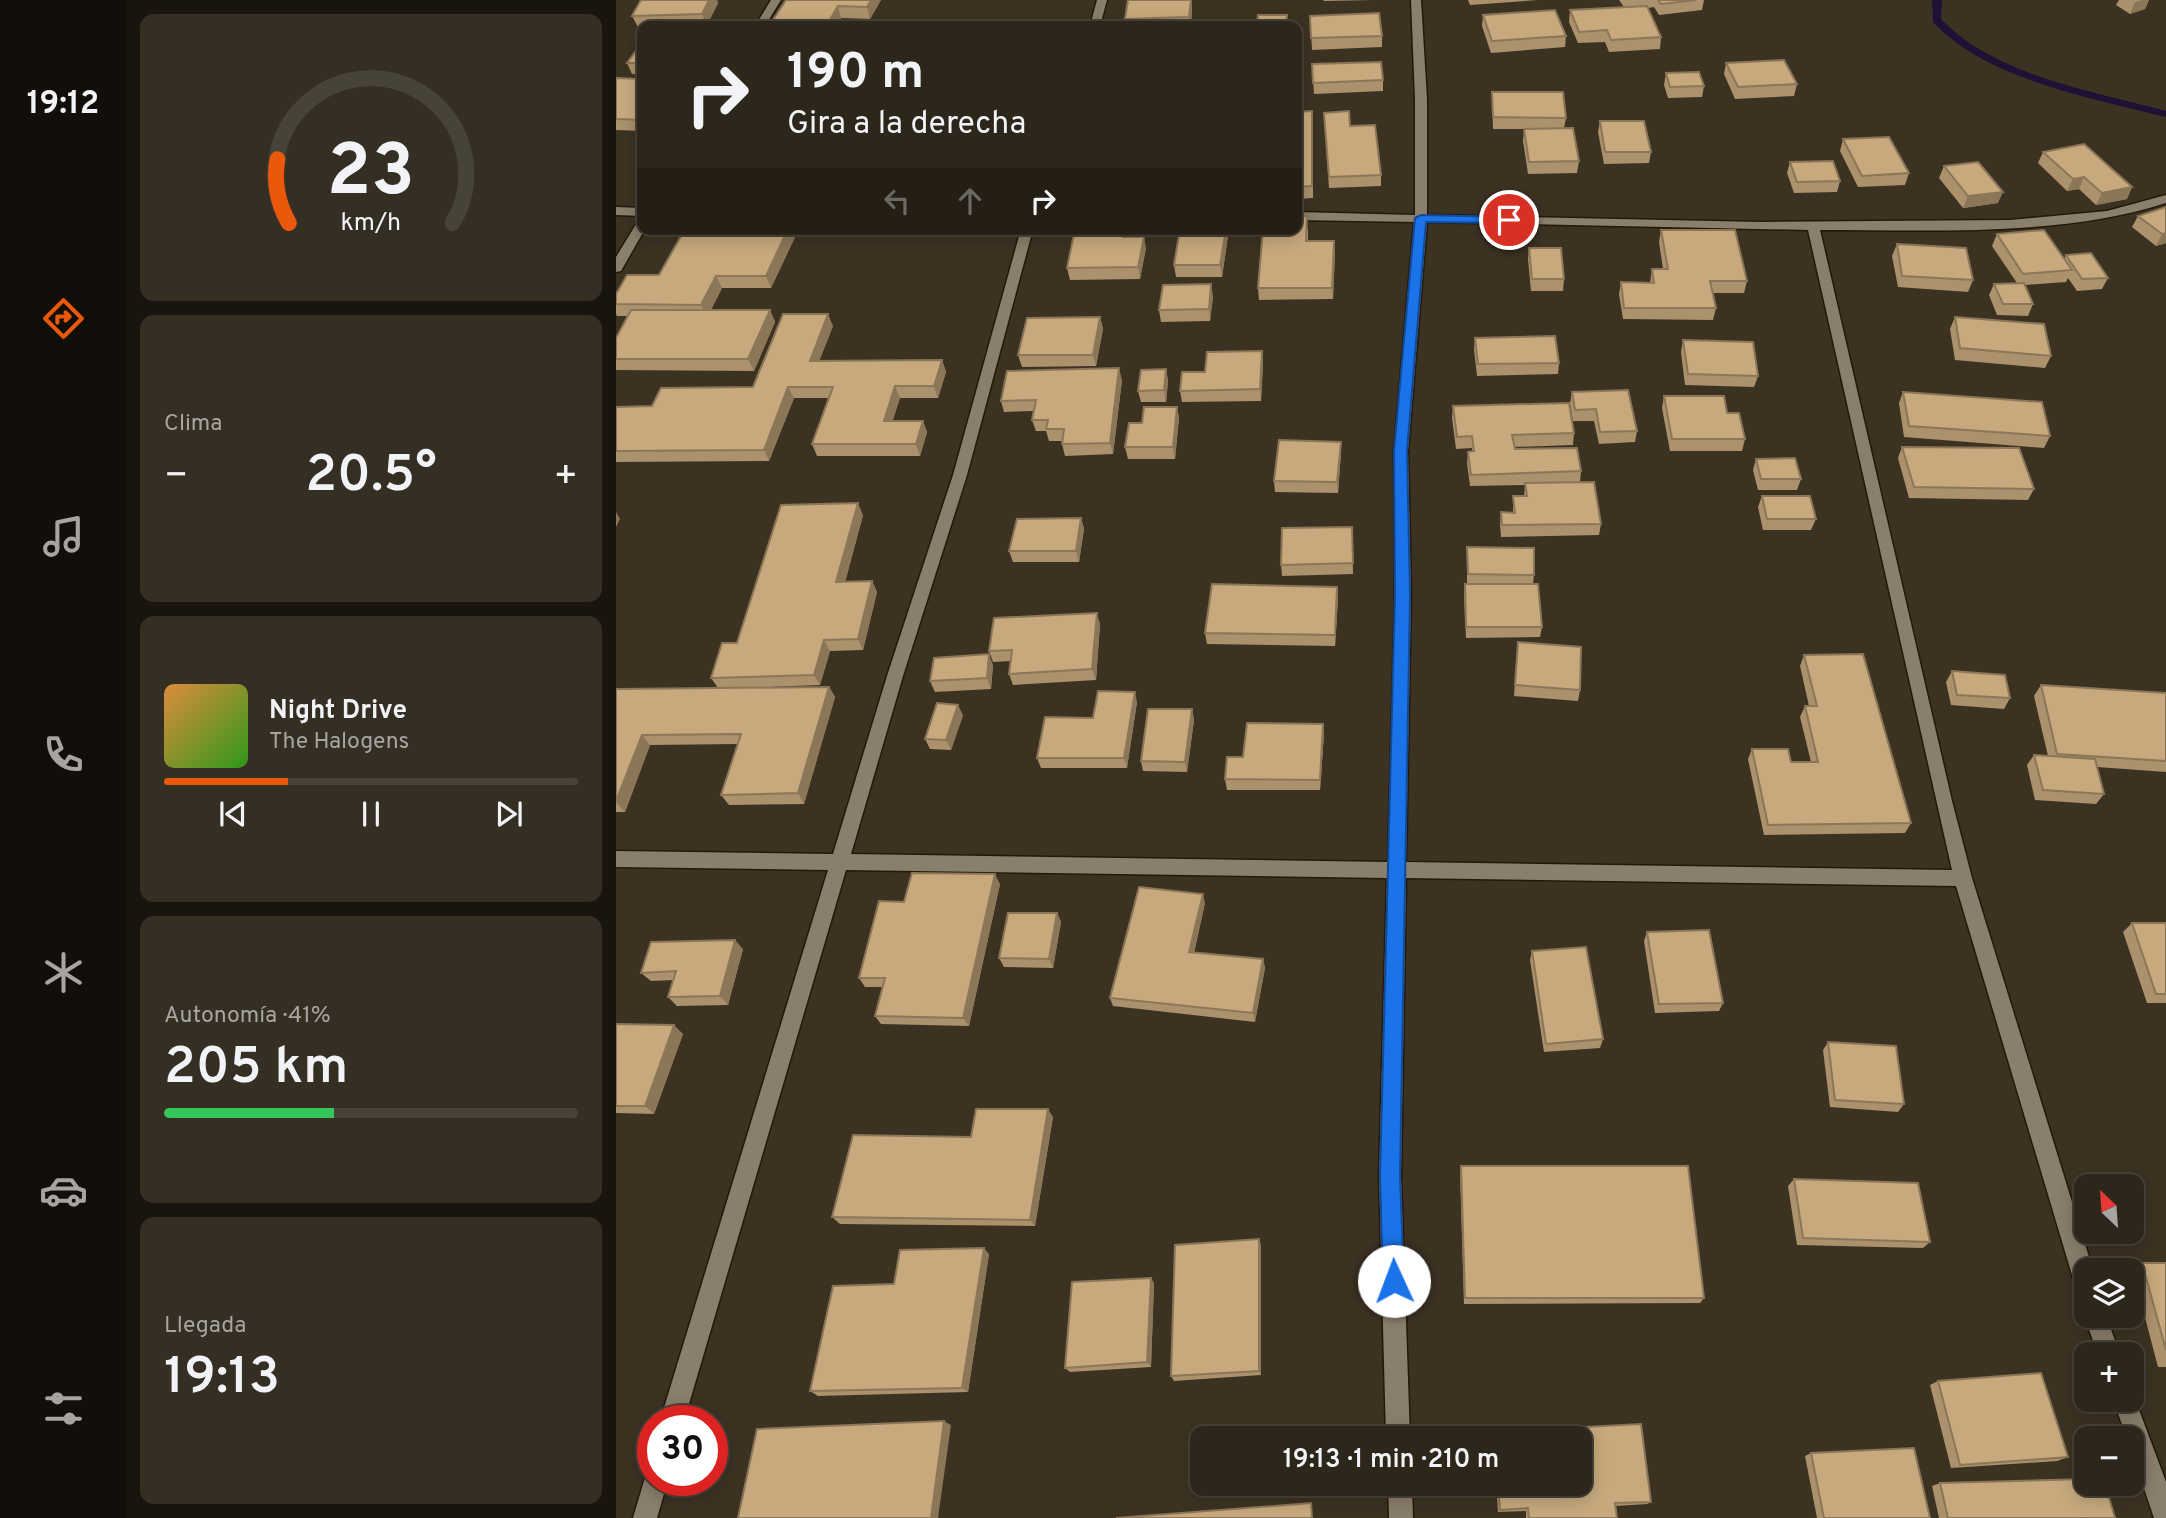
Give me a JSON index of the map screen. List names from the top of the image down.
{
  "north": "top left",
  "page": {
    "tabs": "19:12",
    "turn": ["190 m", "Gira a la derecha"],
    "tile": [
      "Clima",
      ["Autonomía · 41%", "205 km"],
      ["Llegada", "19:13"]
    ],
    "heat": ["−", "20.5°", "+"],
    "song": ["Night Drive", "The Halogens"],
    "map_buttons": ["+", "−"],
    "limit": "30",
    "trip": "19:13 · 1 min · 210 m",
    "gauge": ["23", "km/h"]
  }
}
